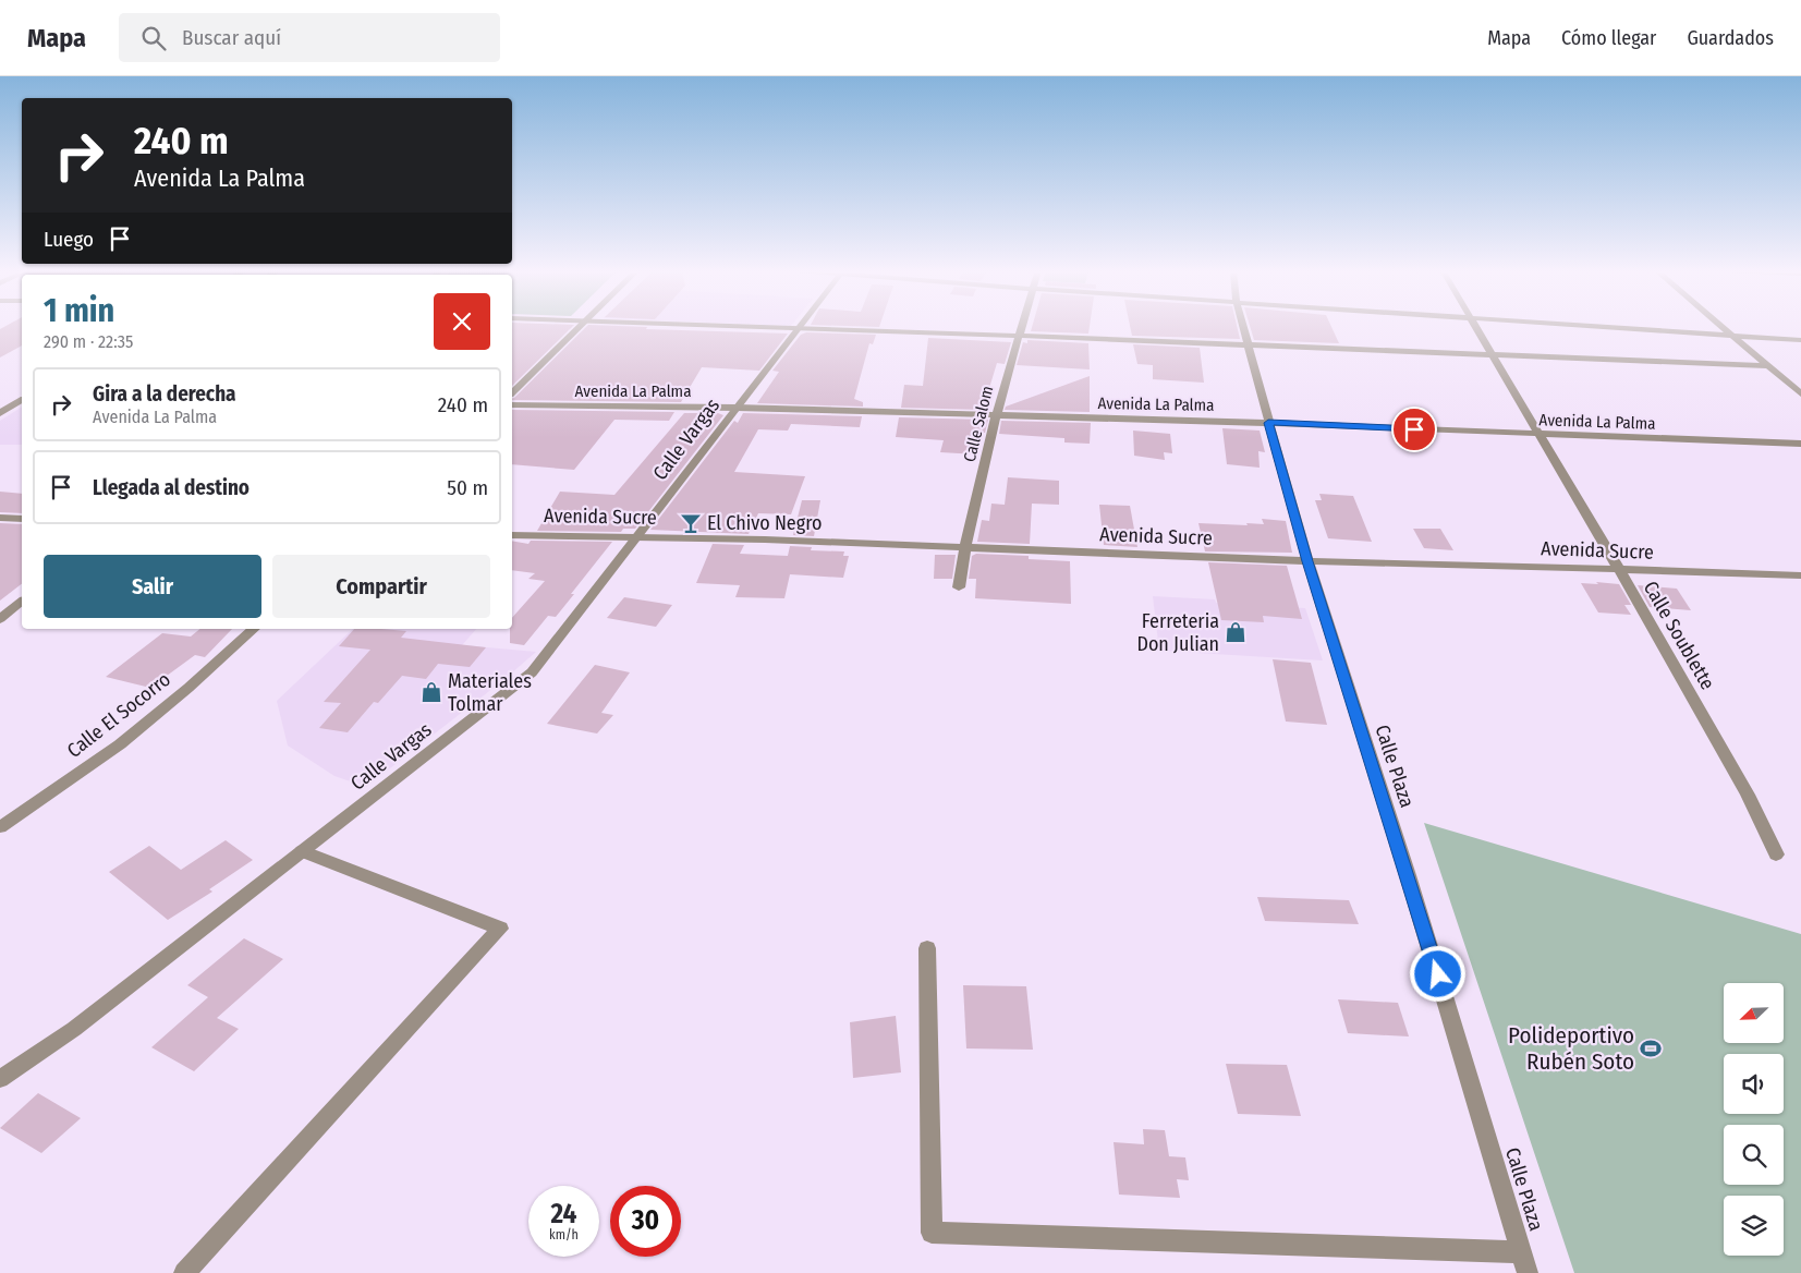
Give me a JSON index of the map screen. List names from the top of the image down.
{
  "streets": {
    "street": [
      "Avenida La Palma",
      "Calle Salom",
      "Calle Vargas",
      "Avenida Sucre",
      "Calle Soublette",
      "Calle El Socorro",
      "Calle Plaza"
    ]
  },
  "crossings": [
    ["Avenida La Palma", "Calle Salom"],
    ["Avenida La Palma", "Calle Vargas"],
    ["Avenida La Palma", "Calle Soublette"],
    ["Avenida La Palma", "Calle Plaza"],
    ["Calle Salom", "Avenida Sucre"],
    ["Calle Vargas", "Avenida Sucre"],
    ["Avenida Sucre", "Calle Soublette"],
    ["Avenida Sucre", "Calle Plaza"]
  ],
  "places": {
    "bar": ["El Chivo Negro"],
    "shop": ["Ferreteria Don Julian", "Materiales Tolmar"],
    "sports": ["Polideportivo Rubén Soto"]
  },
  "north": "bottom left",
  "page": {
    "header": "Mapa",
    "search": "Buscar aquí",
    "nav": ["Mapa", "Cómo llegar", "Guardados"],
    "turn": ["240 m", "Avenida La Palma"],
    "then": "Luego",
    "heading": ["1 min", "290 m · 22:35"],
    "list": [
      {
        "name": "Gira a la derecha",
        "note": "Avenida La Palma",
        "value": "240 m"
      },
      {
        "name": "Llegada al destino",
        "value": "50 m"
      }
    ],
    "buttons": ["Salir", "Compartir"],
    "speed": "24 km/h",
    "limit": "30"
  }
}
